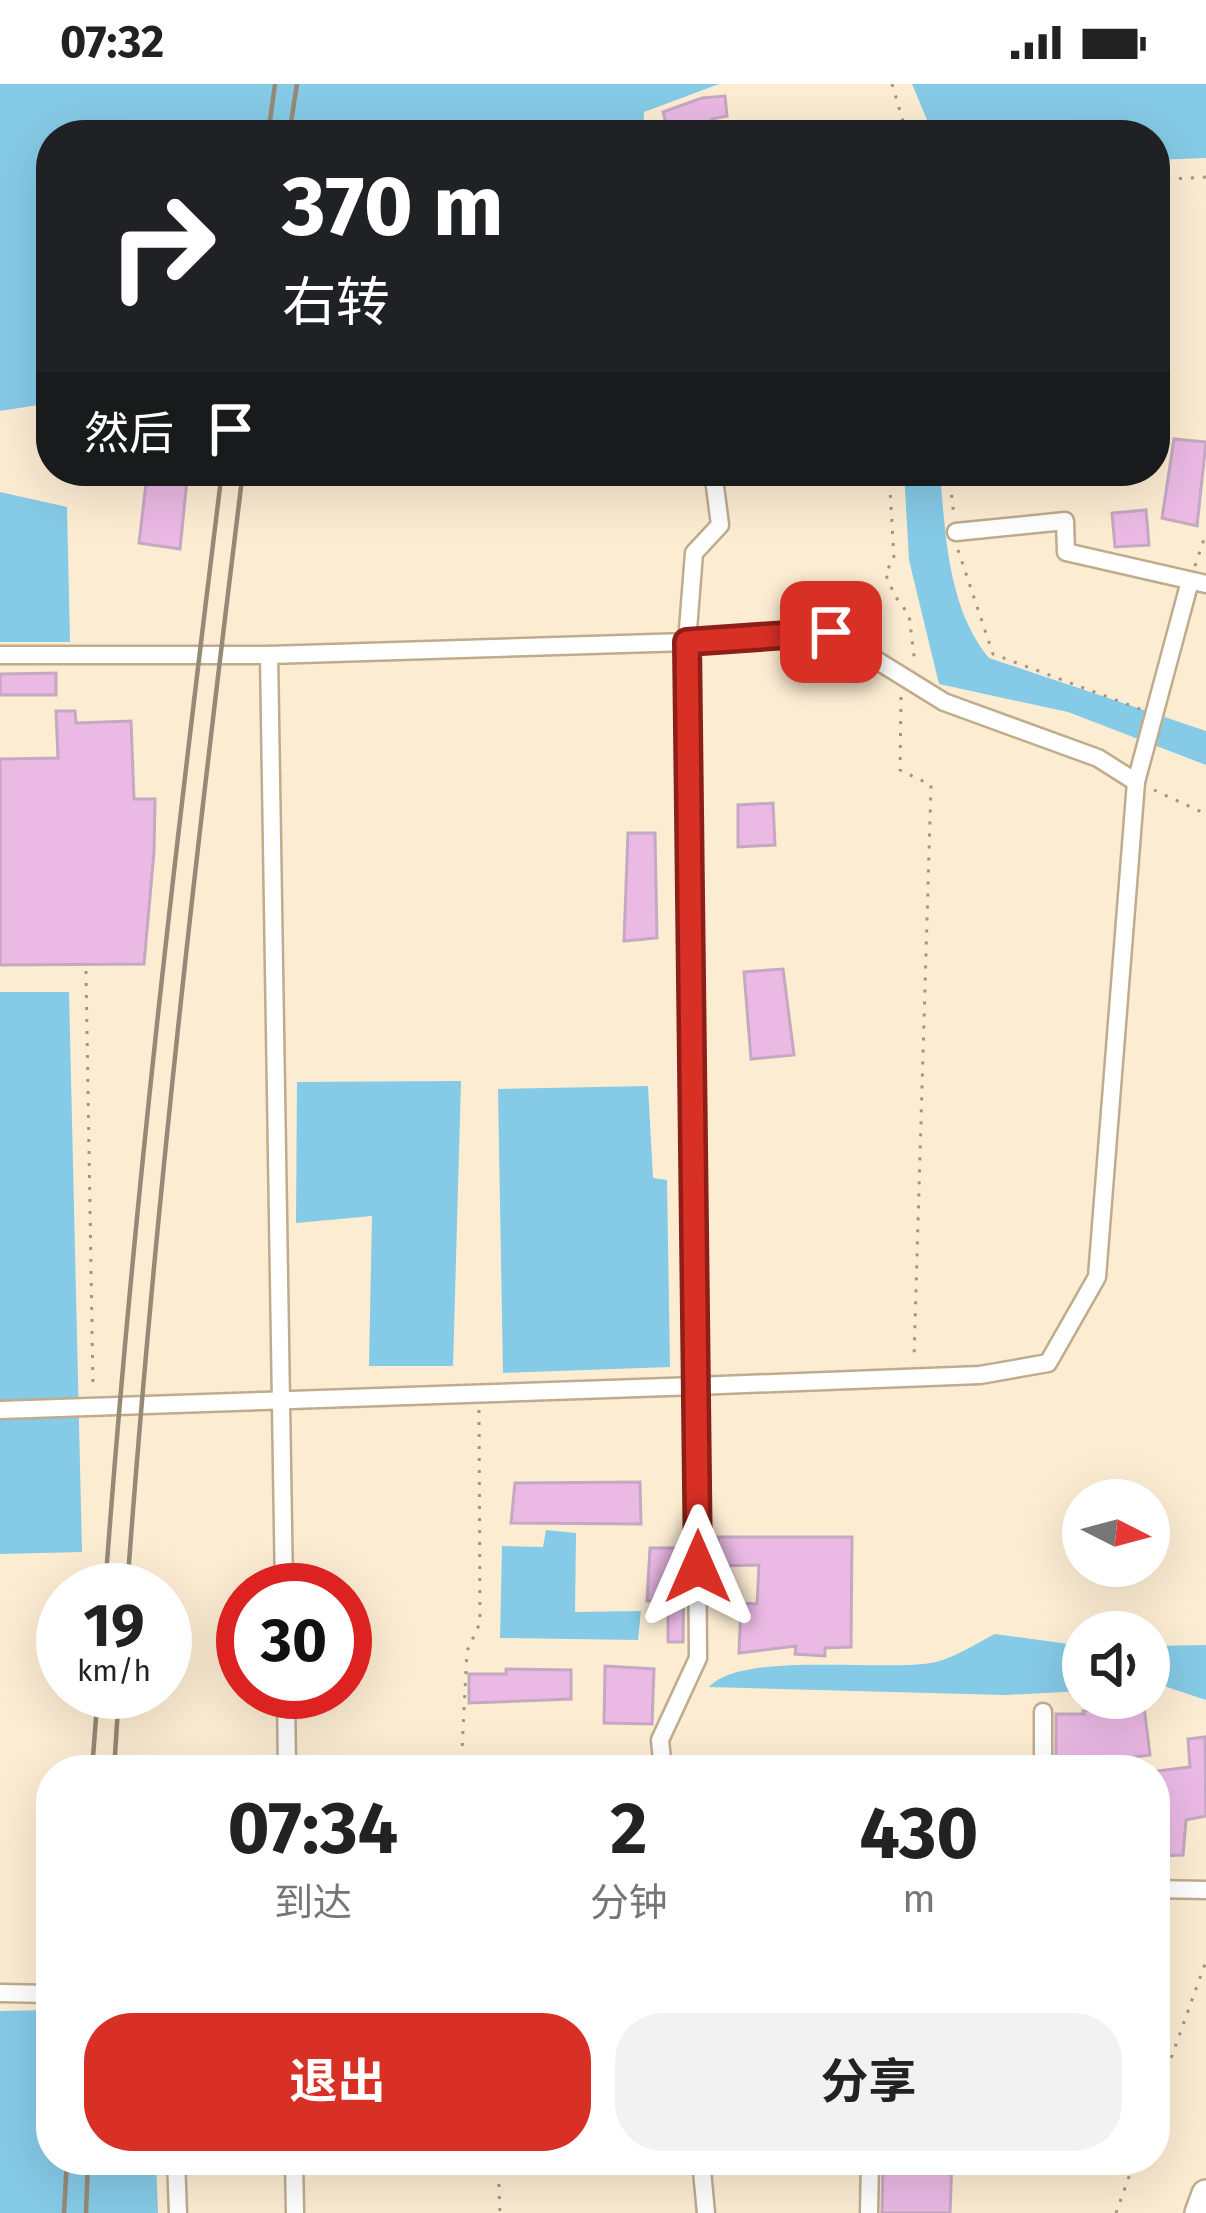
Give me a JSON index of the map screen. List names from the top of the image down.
{
  "north": "right",
  "page": {
    "status": "07:32",
    "turn": ["370 m", "右转"],
    "then": "然后",
    "speed": "19 km/h",
    "limit": "30",
    "eta": [
      "07:34",
      "到达",
      "2",
      "分钟",
      "430",
      "m"
    ],
    "buttons": ["退出", "分享"]
  }
}
